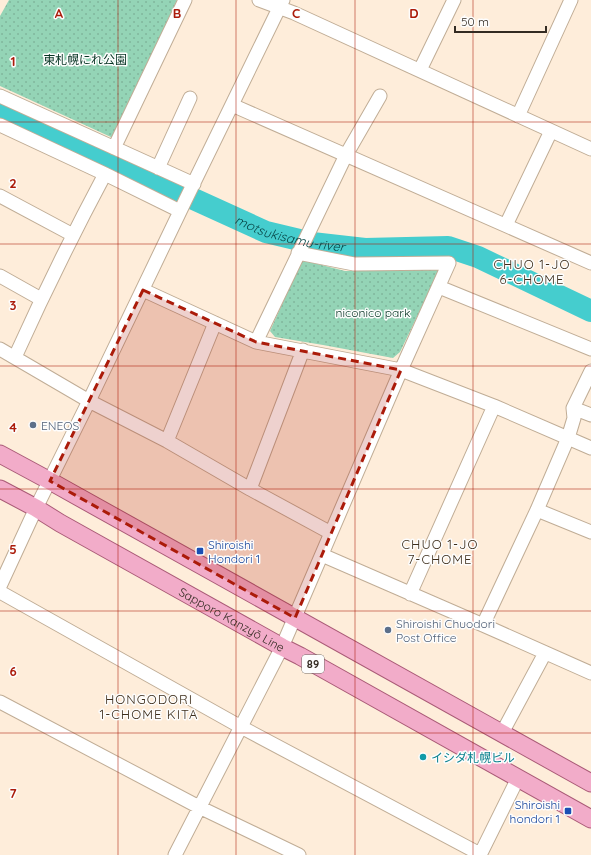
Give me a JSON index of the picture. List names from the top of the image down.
{
  "streets": {
    "main road": ["Sapporo Kanzyō Line", "89"]
  },
  "districts": ["CHUO 1-JO 6-CHOME", "CHUO 1-JO 7-CHOME", "HONGODORI 1-CHOME KITA"],
  "water": ["motsukisamu-river"],
  "parks": ["東札幌にれ公園", "niconico park"],
  "places": {
    "other": ["ENEOS", "Shiroishi Chuodori Post Office", "イシダ札幌ビル"],
    "transit": ["Shiroishi Hondori 1", "Shiroishi hondori 1"]
  },
  "scale_bar": "50 m",
  "grid": {
    "columns": [
      "A",
      "B",
      "C",
      "D"
    ],
    "rows": [
      "1",
      "2",
      "3",
      "4",
      "5",
      "6",
      "7"
    ]
  }
}
